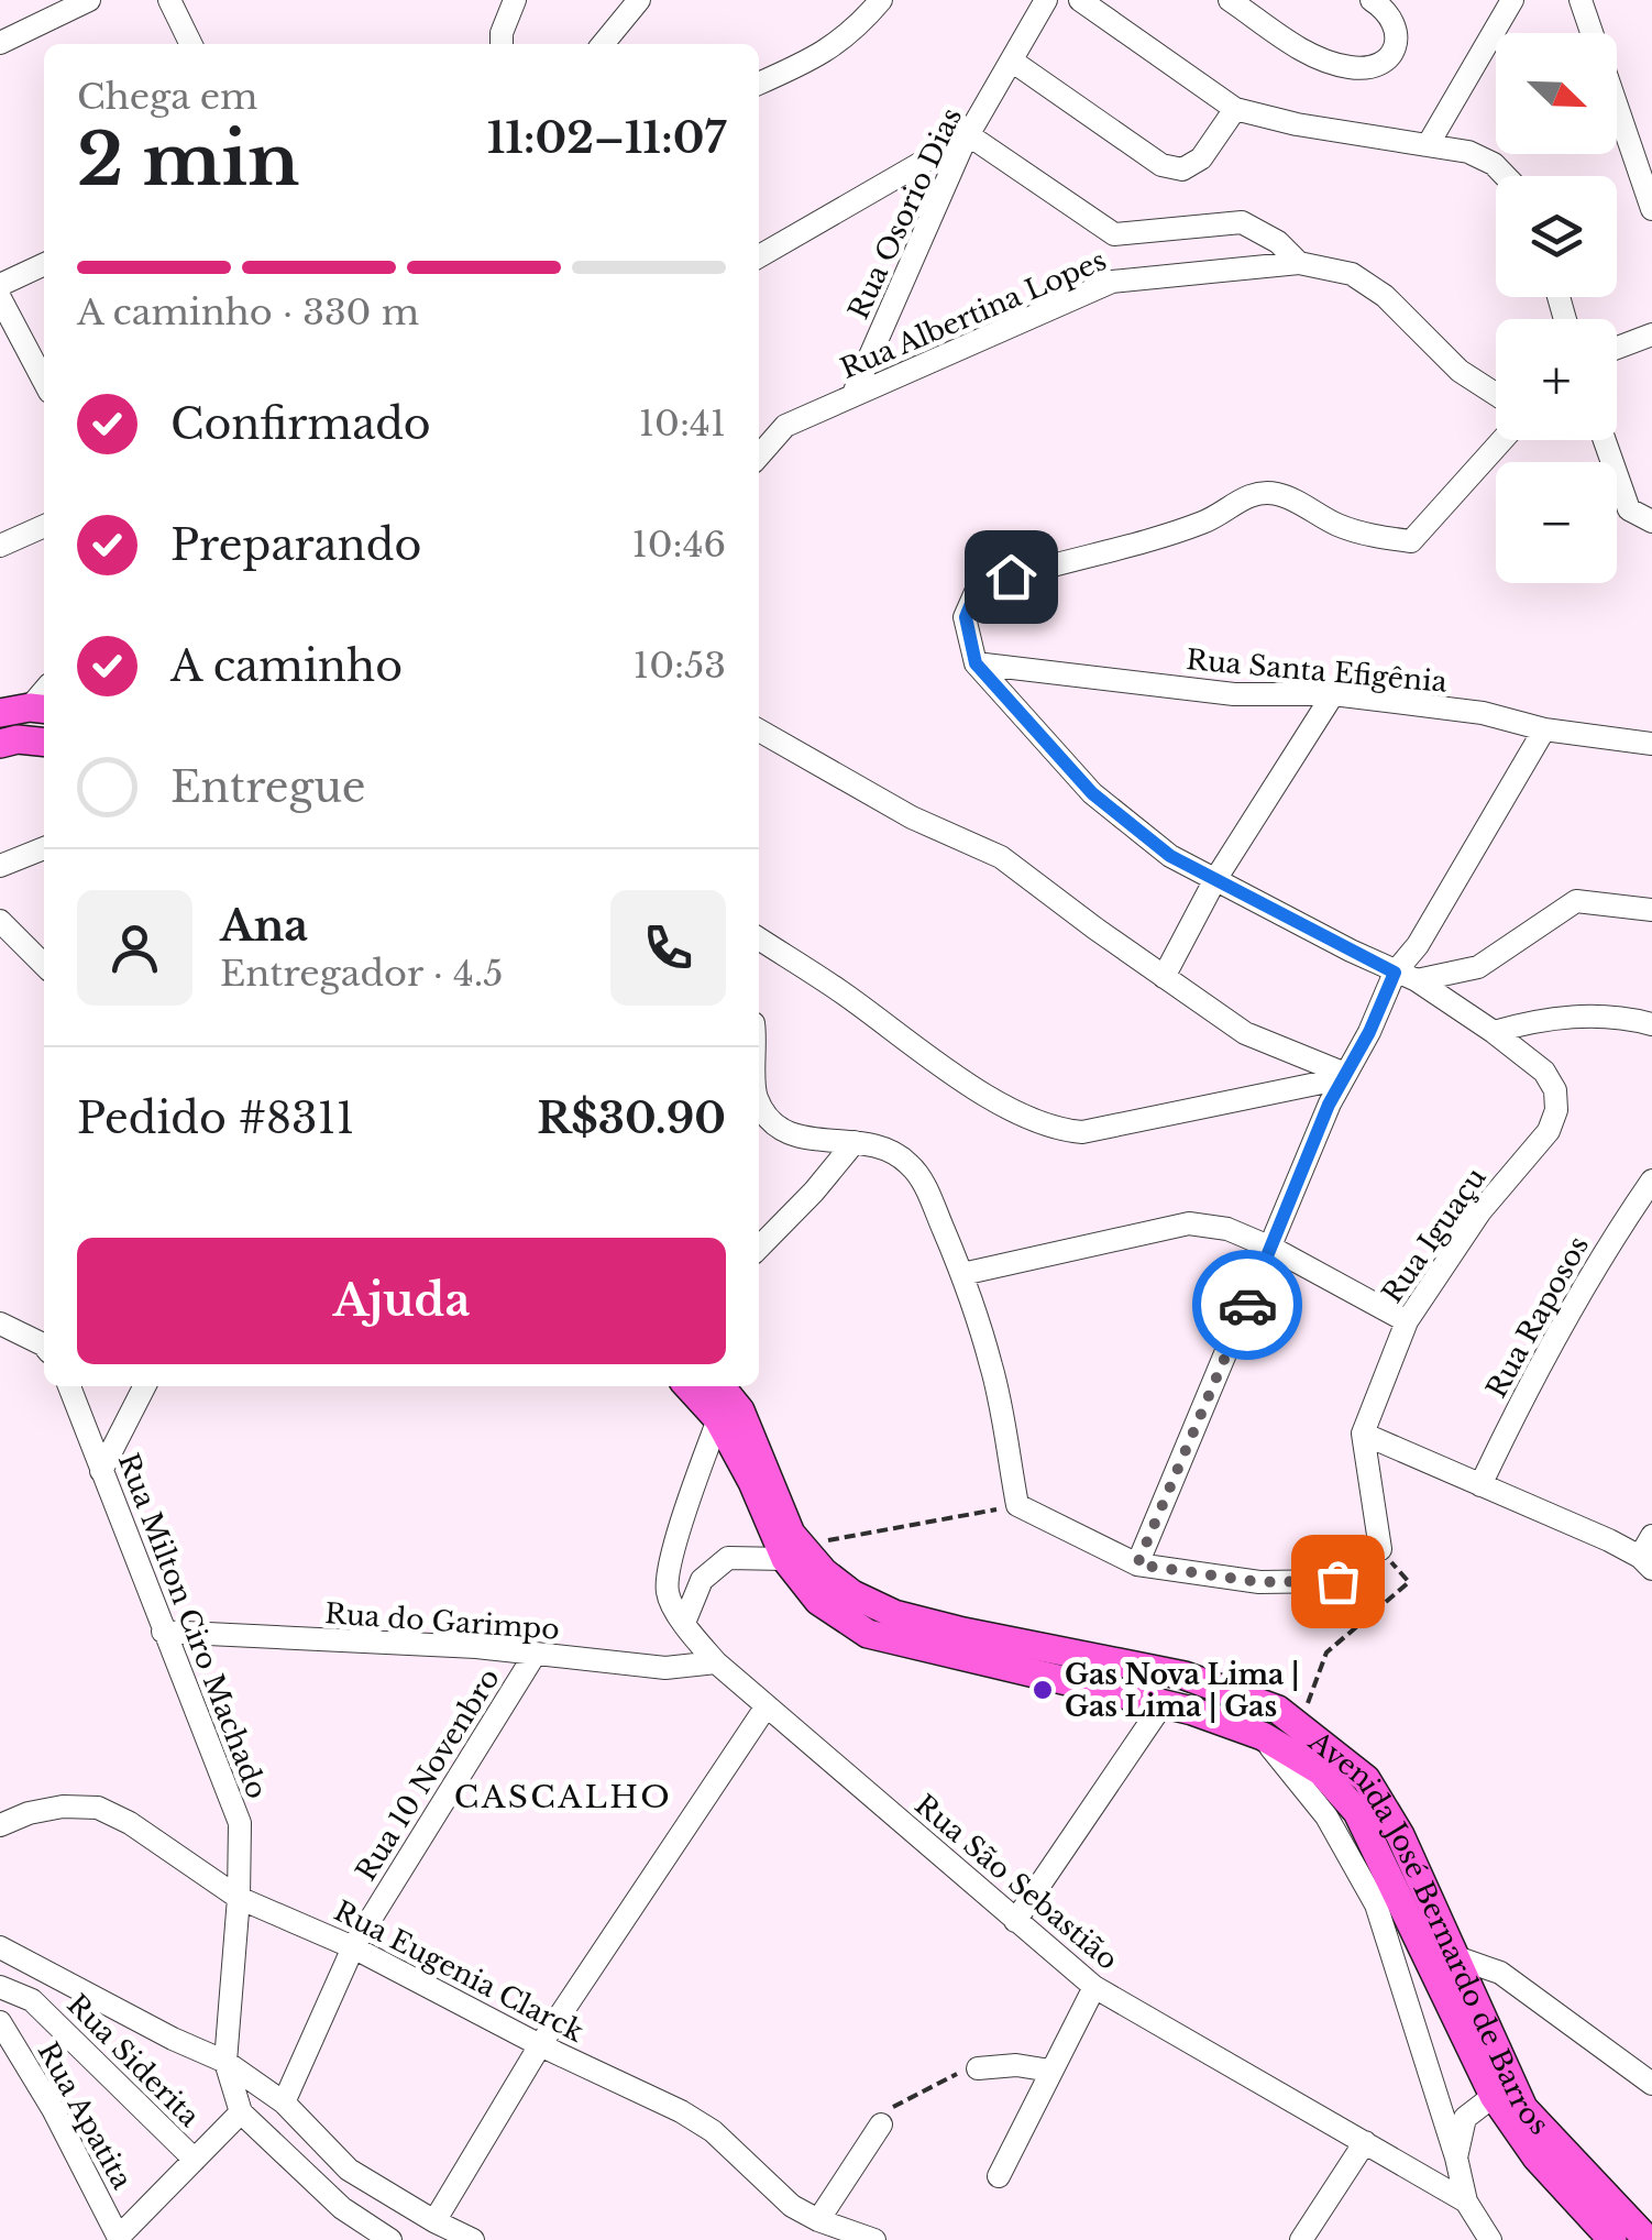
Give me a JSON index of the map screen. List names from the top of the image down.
{
  "streets": {
    "main road": ["Avenida José Bernardo de Barros"],
    "street": [
      "Rua Osorio Dias",
      "Rua Albertina Lopes",
      "Rua Santa Efigênia",
      "Rua Iguaçu",
      "Rua Raposos",
      "Rua do Garimpo",
      "Rua Milton Ciro Machado",
      "Rua 10 Novenbro",
      "Rua São Sebastião",
      "Rua Eugenia Clarck",
      "Rua Siderita",
      "Rua Apatita"
    ]
  },
  "crossings": [
    ["Rua Osorio Dias", "Rua Albertina Lopes"],
    ["Rua Santa Efigênia", "Rua Iguaçu"],
    ["Rua do Garimpo", "Rua Milton Ciro Machado"],
    ["Rua do Garimpo", "Rua 10 Novenbro"],
    ["Rua do Garimpo", "Rua São Sebastião"],
    ["Rua Milton Ciro Machado", "Rua Eugenia Clarck"],
    ["Rua 10 Novenbro", "Rua Eugenia Clarck"]
  ],
  "districts": ["CASCALHO"],
  "places": ["Gas Nova Lima | Gas Lima | Gas"],
  "north": "bottom right",
  "page": {
    "map_buttons": ["+", "−"],
    "heading": ["2 min", "Chega em", "11:02–11:07"],
    "panel": [
      "Ana",
      "Entregador · 4.5",
      "Pedido #8311",
      "R$30.90"
    ],
    "bar": "A caminho · 330 m",
    "list": [
      ["Confirmado", "10:41"],
      ["Preparando", "10:46"],
      ["A caminho", "10:53"],
      "Entregue"
    ],
    "buttons": "Ajuda"
  }
}
